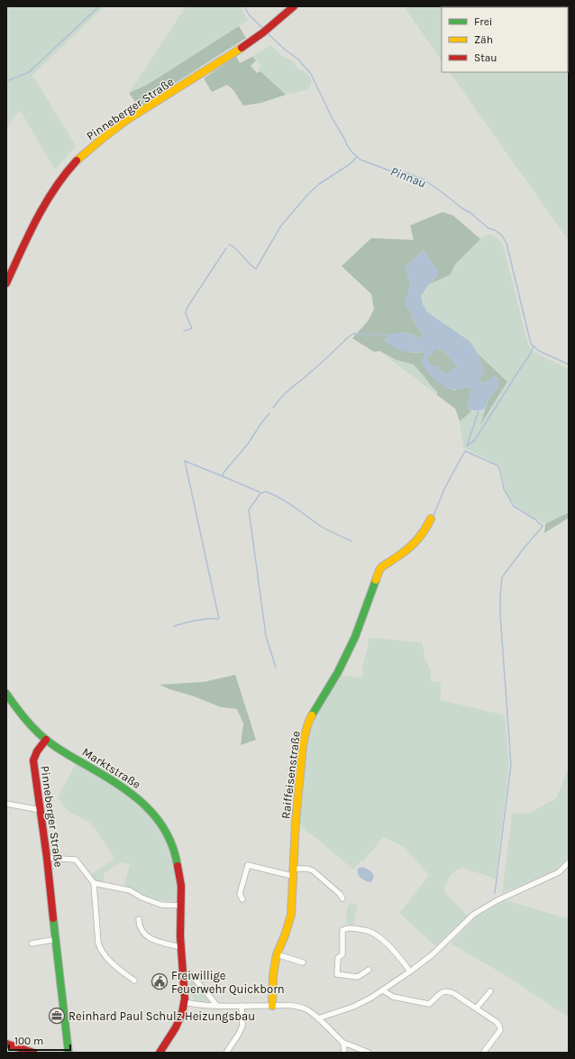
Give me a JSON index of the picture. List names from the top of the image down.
{
  "streets": {
    "main road": ["Pinneberger Straße", "Marktstraße", "Raiffeisenstraße"]
  },
  "crossings": [
    ["Pinneberger Straße", "Marktstraße"]
  ],
  "water": ["Pinnau"],
  "places": {
    "public building": ["Freiwillige Feuerwehr Quickborn"],
    "office": ["Reinhard Paul Schulz Heizungsbau"]
  },
  "legend": ["Frei", "Zäh", "Stau"],
  "scale_bar": "100 m"
}
